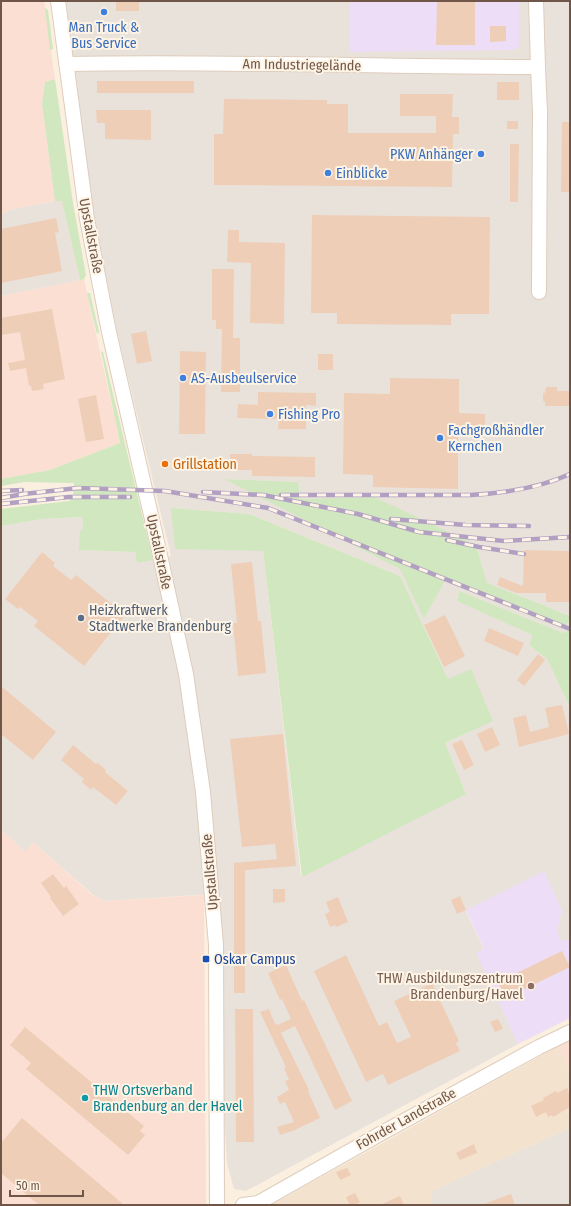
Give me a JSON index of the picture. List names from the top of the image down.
{
  "streets": {
    "street": ["Am Industriegelände", "Upstallstraße", "Fohrder Landstraße"]
  },
  "crossings": [
    ["Am Industriegelände", "Upstallstraße"]
  ],
  "places": {
    "other": [
      "Man Truck & Bus Service",
      "PKW Anhänger",
      "Einblicke",
      "AS-Ausbeulservice",
      "Fishing Pro",
      "Fachgroßhändler Kernchen",
      "Grillstation",
      "Heizkraftwerk Stadtwerke Brandenburg",
      "THW Ausbildungszentrum Brandenburg/Havel",
      "THW Ortsverband Brandenburg an der Havel"
    ],
    "transit": ["Oskar Campus"]
  },
  "scale_bar": "50 m"
}
